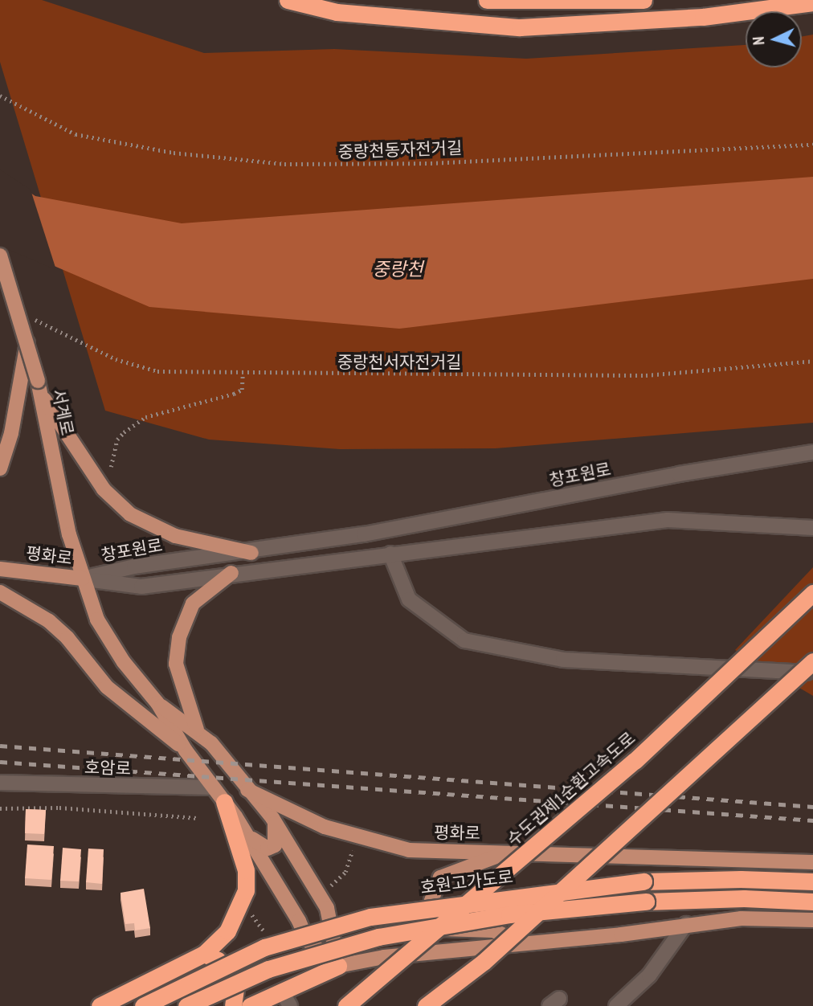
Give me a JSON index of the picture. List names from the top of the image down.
{
  "streets": {
    "highway": ["수도권제1순환고속도로", "호원고가도로"],
    "main road": ["서계로", "평화로"],
    "street": ["창포원로", "호암로"],
    "path": ["중랑천동자전거길", "중랑천서자전거길"]
  },
  "crossings": [
    ["서계로", "창포원로"],
    ["서계로", "평화로"],
    ["창포원로", "평화로"],
    ["평화로", "호암로"]
  ],
  "water": ["중랑천"],
  "north": "left"
}
